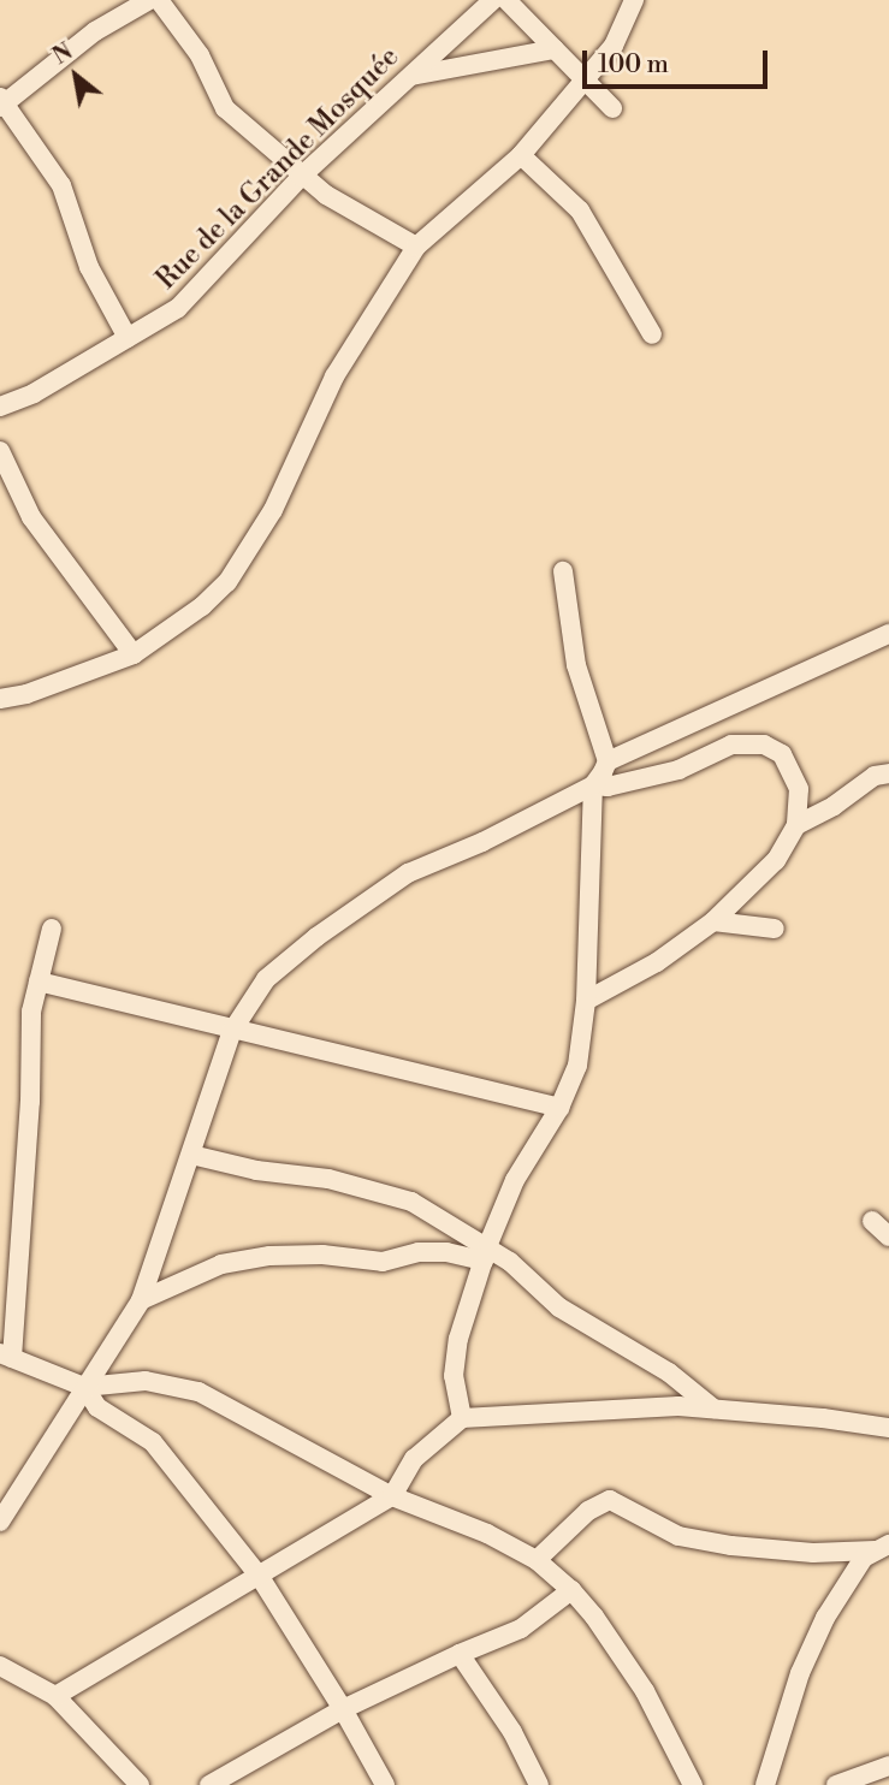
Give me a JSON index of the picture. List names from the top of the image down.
{
  "streets": {
    "street": ["Rue de la Grande Mosquée"]
  },
  "scale_bar": "100 m",
  "north": "top left"
}
